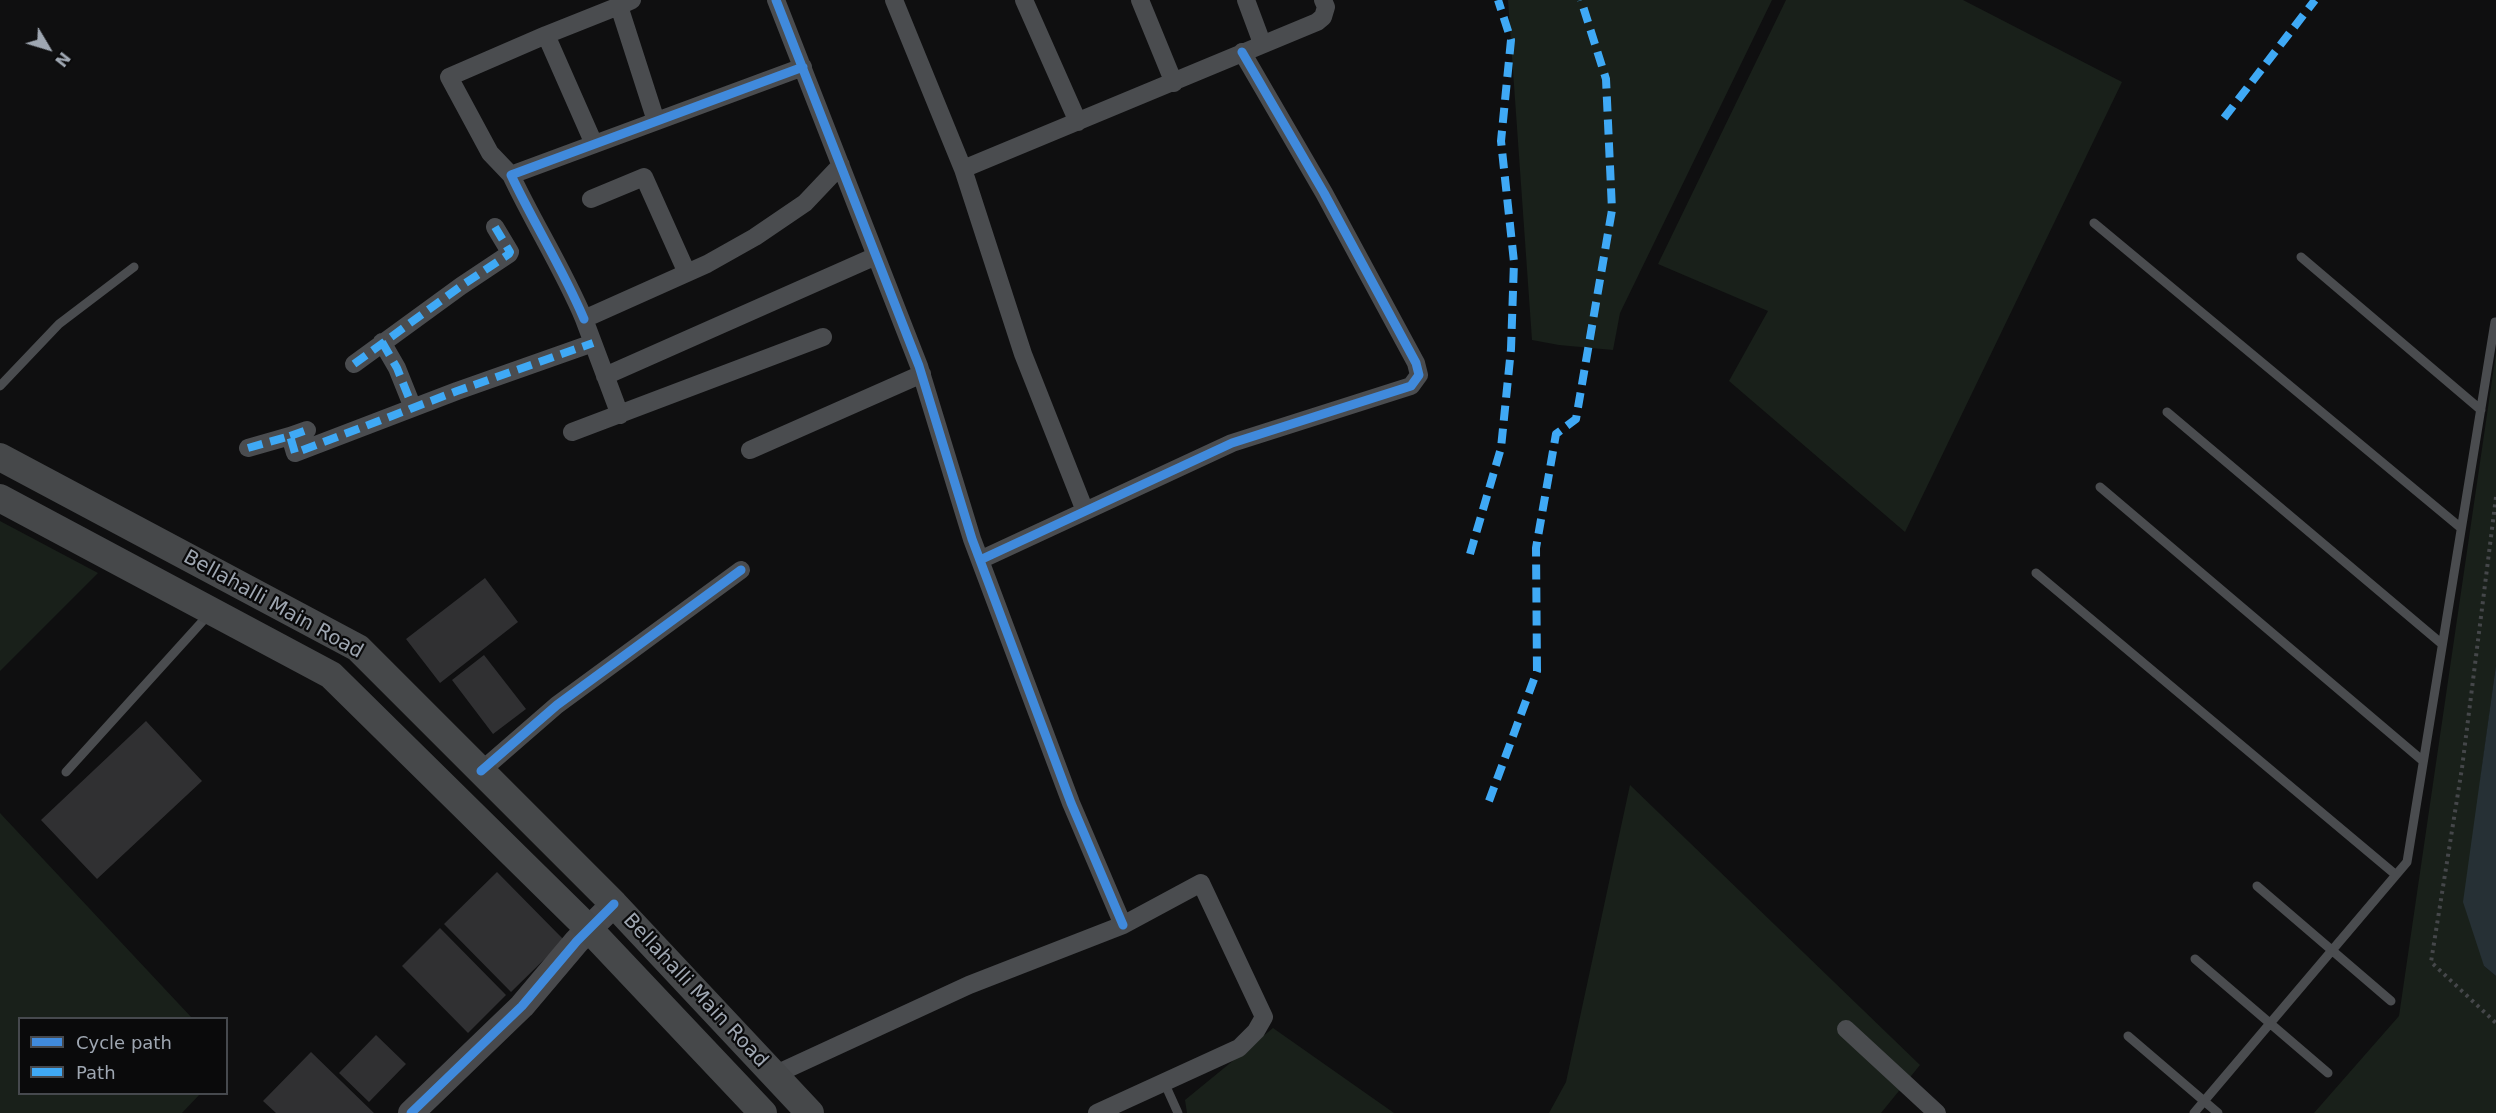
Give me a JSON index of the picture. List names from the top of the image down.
{
  "streets": {
    "main road": ["Bellahalli Main Road"]
  },
  "legend": ["Cycle path", "Path"],
  "north": "bottom right"
}
